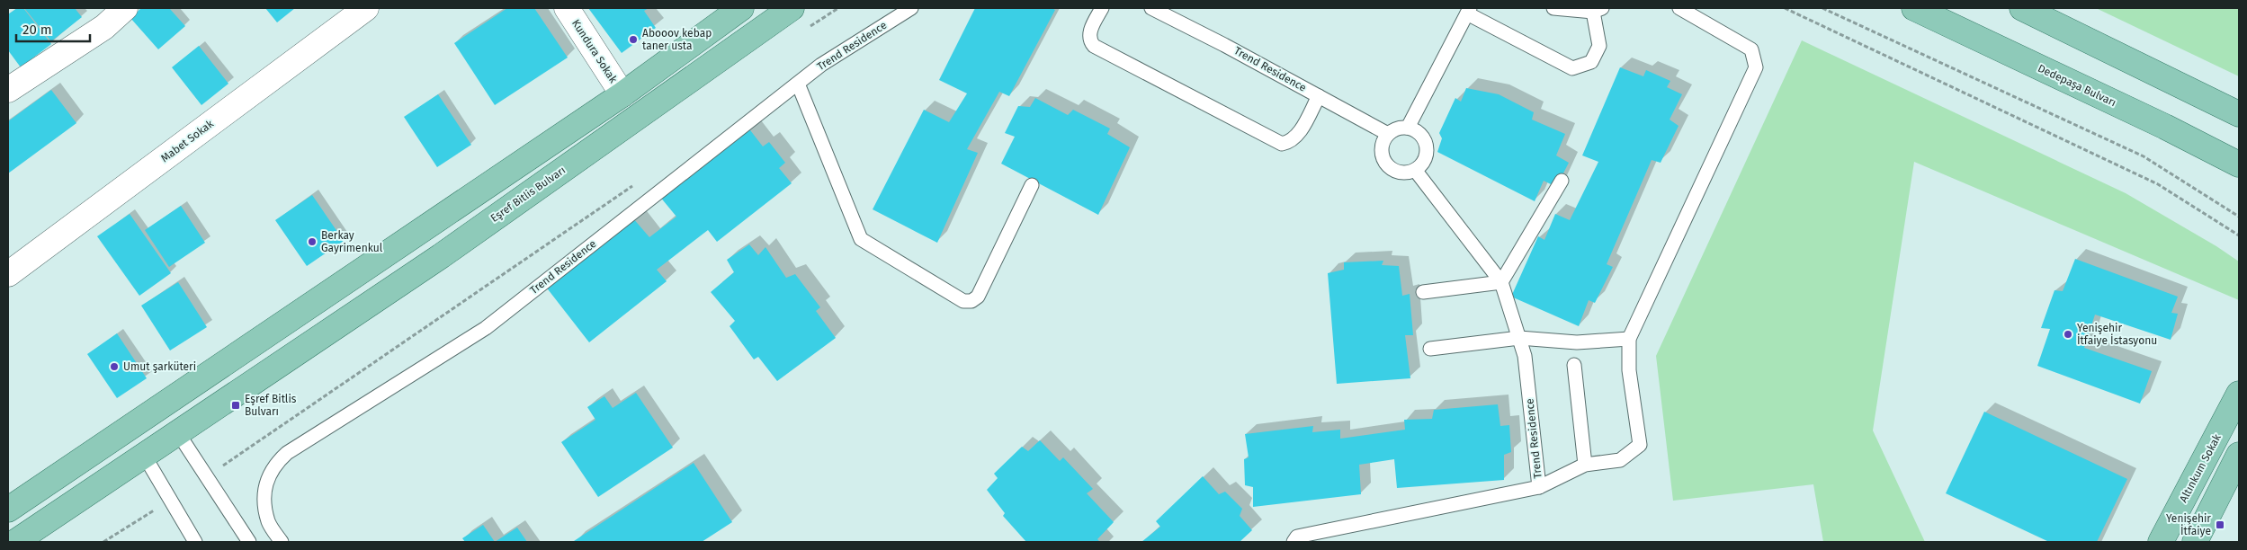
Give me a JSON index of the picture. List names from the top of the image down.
{
  "streets": {
    "main road": ["Dedepaşa Bulvarı", "Eşref Bitlis Bulvarı", "Altınkum Sokak"],
    "street": ["Kundura Sokak", "Mabet Sokak"],
    "lane": ["Trend Residence"]
  },
  "places": {
    "other": [
      "Abooov kebap taner usta",
      "Berkay Gayrimenkul",
      "Yenişehir İtfaiye İstasyonu",
      "Umut şarküteri"
    ],
    "transit": ["Eşref Bitlis Bulvarı", "Yenişehir İtfaiye"]
  },
  "scale_bar": "20 m"
}
